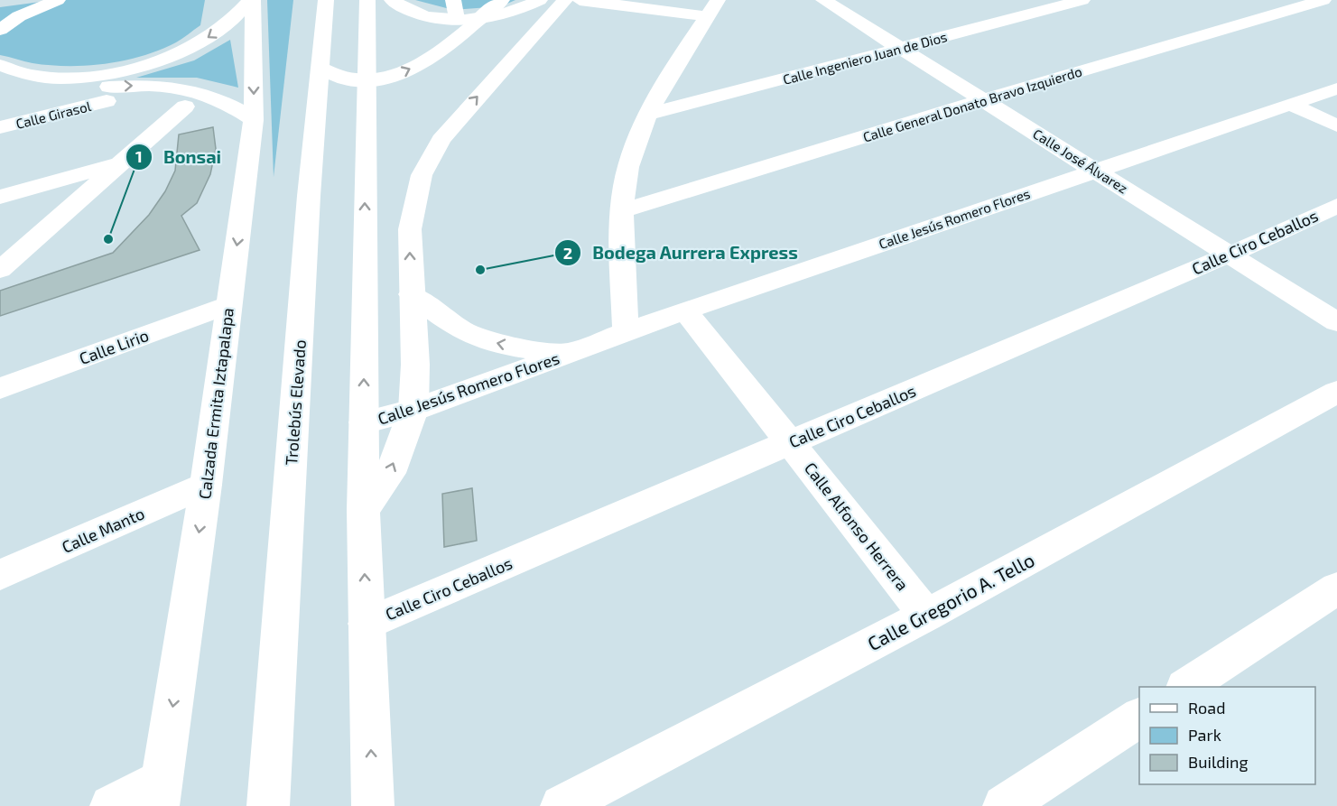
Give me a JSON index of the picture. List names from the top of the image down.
{
  "streets": {
    "street": [
      "Calle Ingeniero Juan de Dios",
      "Calle General Donato Bravo Izquierdo",
      "Calle Girasol",
      "Calle José Álvarez",
      "Calle Jesús Romero Flores",
      "Calle Ciro Ceballos",
      "Calle Lirio",
      "Trolebús Elevado",
      "Calzada Ermita Iztapalapa",
      "Calle Alfonso Herrera",
      "Calle Manto",
      "Calle Gregorio A. Tello"
    ]
  },
  "crossings": [
    ["Calle Ingeniero Juan de Dios", "Calle José Álvarez"],
    ["Calle General Donato Bravo Izquierdo", "Calle José Álvarez"],
    ["Calle José Álvarez", "Calle Jesús Romero Flores"],
    ["Calle José Álvarez", "Calle Ciro Ceballos"],
    ["Calle Jesús Romero Flores", "Calle Alfonso Herrera"],
    ["Calle Ciro Ceballos", "Calle Alfonso Herrera"],
    ["Calle Lirio", "Calzada Ermita Iztapalapa"],
    ["Calzada Ermita Iztapalapa", "Calle Manto"],
    ["Calle Alfonso Herrera", "Calle Gregorio A. Tello"]
  ],
  "places": ["Bonsai", "Bodega Aurrera Express"],
  "legend": ["Road", "Park", "Building"]
}
